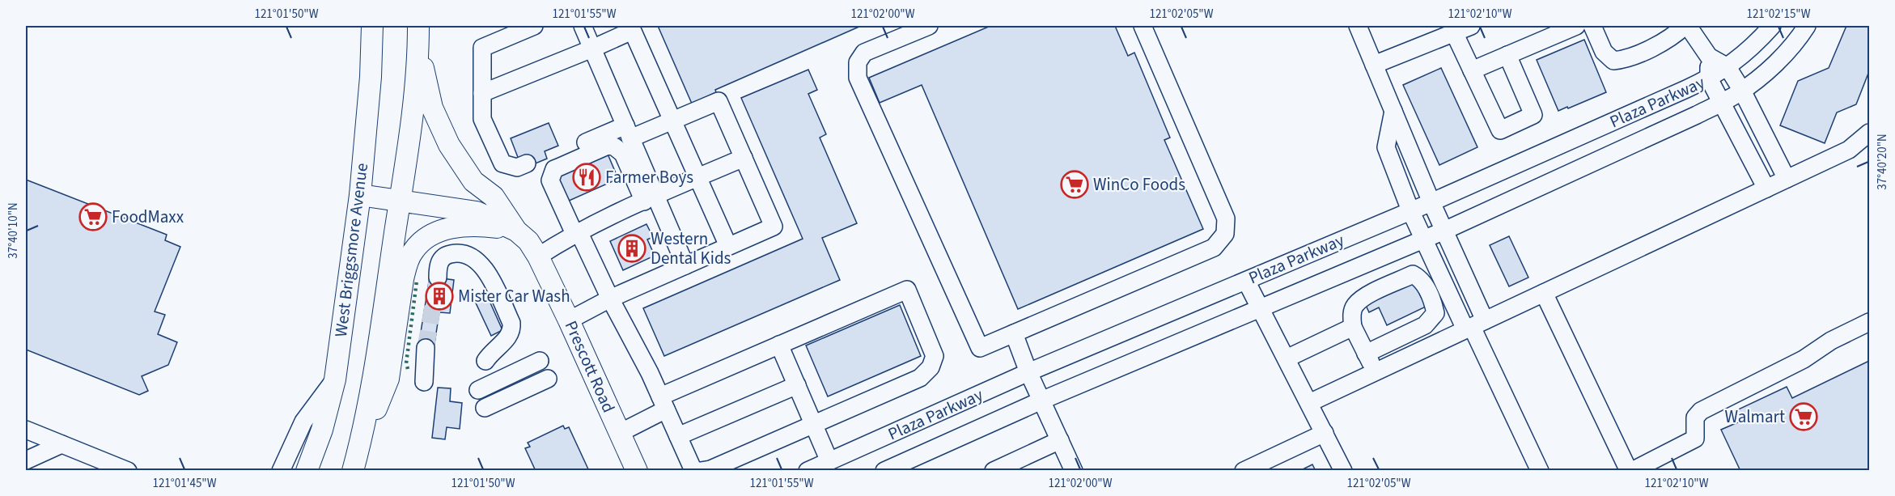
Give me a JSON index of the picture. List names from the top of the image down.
{
  "streets": {
    "main road": ["West Briggsmore Avenue", "Prescott Road"],
    "street": ["Plaza Parkway"]
  },
  "crossings": [
    ["West Briggsmore Avenue", "Prescott Road"]
  ],
  "places": {
    "restaurant": ["Farmer Boys"],
    "supermarket": ["WinCo Foods", "FoodMaxx", "Walmart"],
    "building": ["Western Dental Kids", "Mister Car Wash"]
  },
  "coordinates": [
    "121°01'50\"W",
    "121°01'55\"W",
    "121°02'00\"W",
    "121°02'05\"W",
    "121°02'10\"W",
    "121°02'15\"W",
    "37°40'20\"N",
    "37°40'10\"N",
    "121°01'45\"W"
  ]
}
